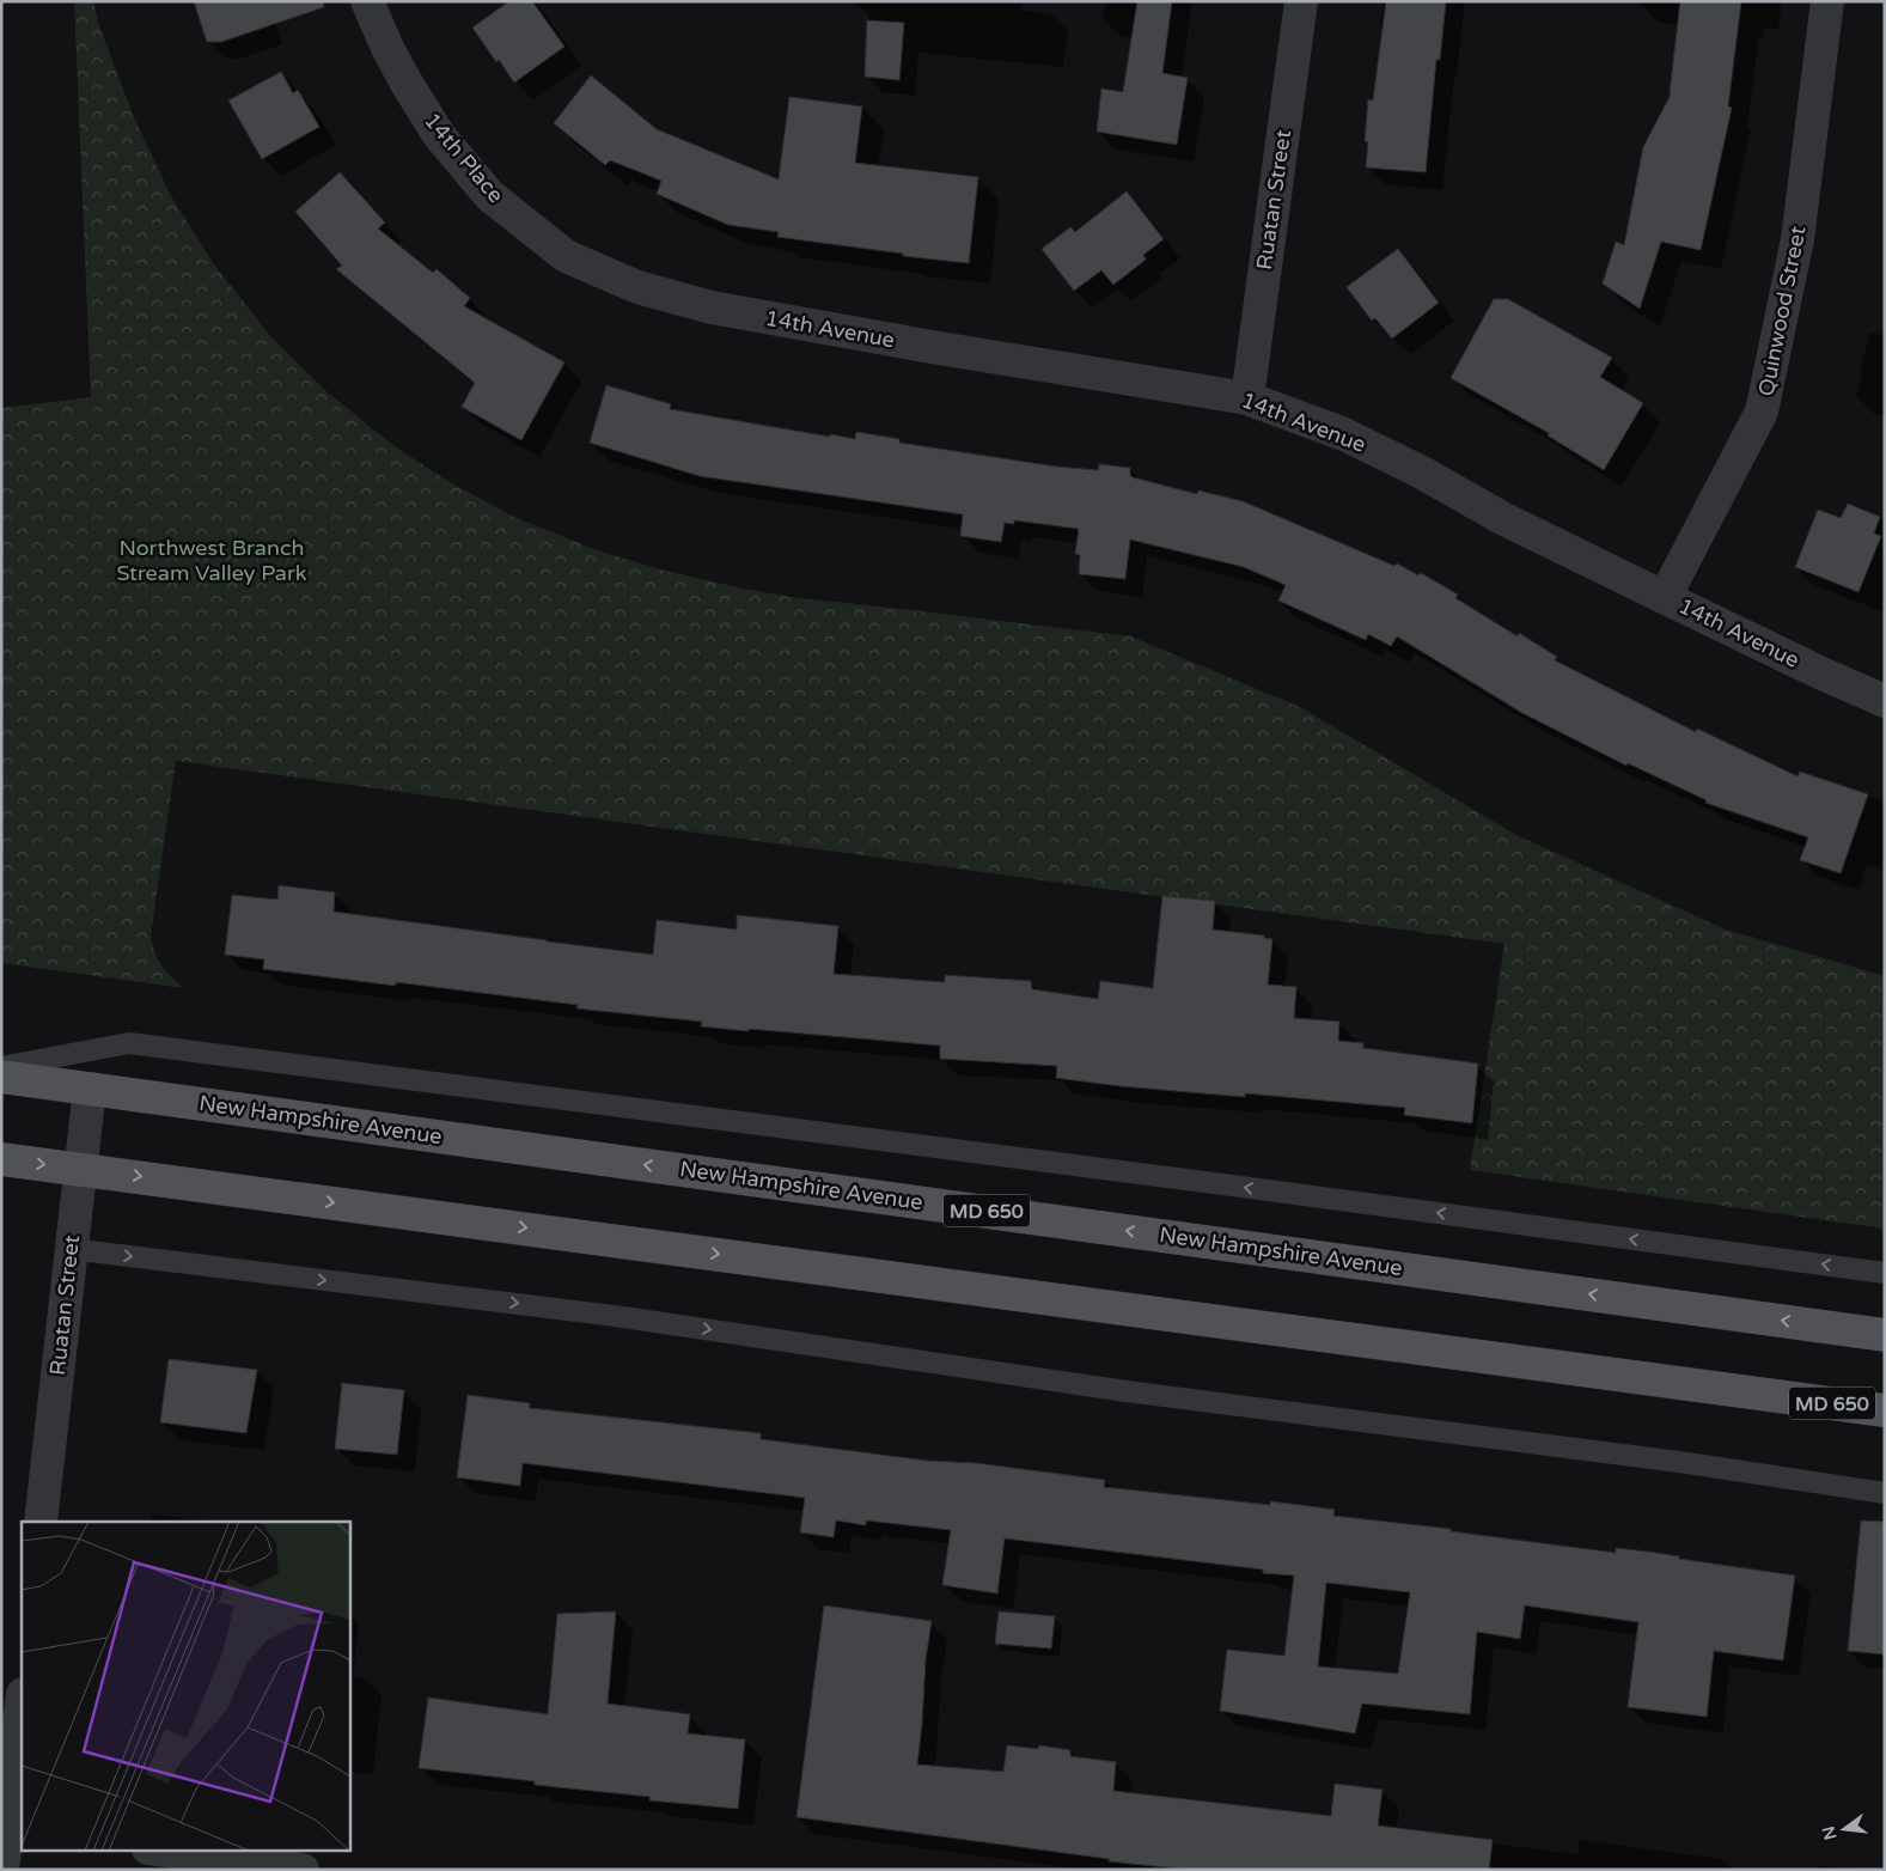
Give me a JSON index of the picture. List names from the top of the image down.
{
  "streets": {
    "main road": ["New Hampshire Avenue", "MD 650"],
    "street": [
      "14th Place",
      "Ruatan Street",
      "Quinwood Street",
      "14th Avenue"
    ]
  },
  "crossings": [
    ["14th Place", "14th Avenue"],
    ["Ruatan Street", "14th Avenue"],
    ["Ruatan Street", "New Hampshire Avenue"],
    ["Ruatan Street", "MD 650"],
    ["Quinwood Street", "14th Avenue"]
  ],
  "parks": ["Northwest Branch Stream Valley Park"],
  "north": "left"
}
